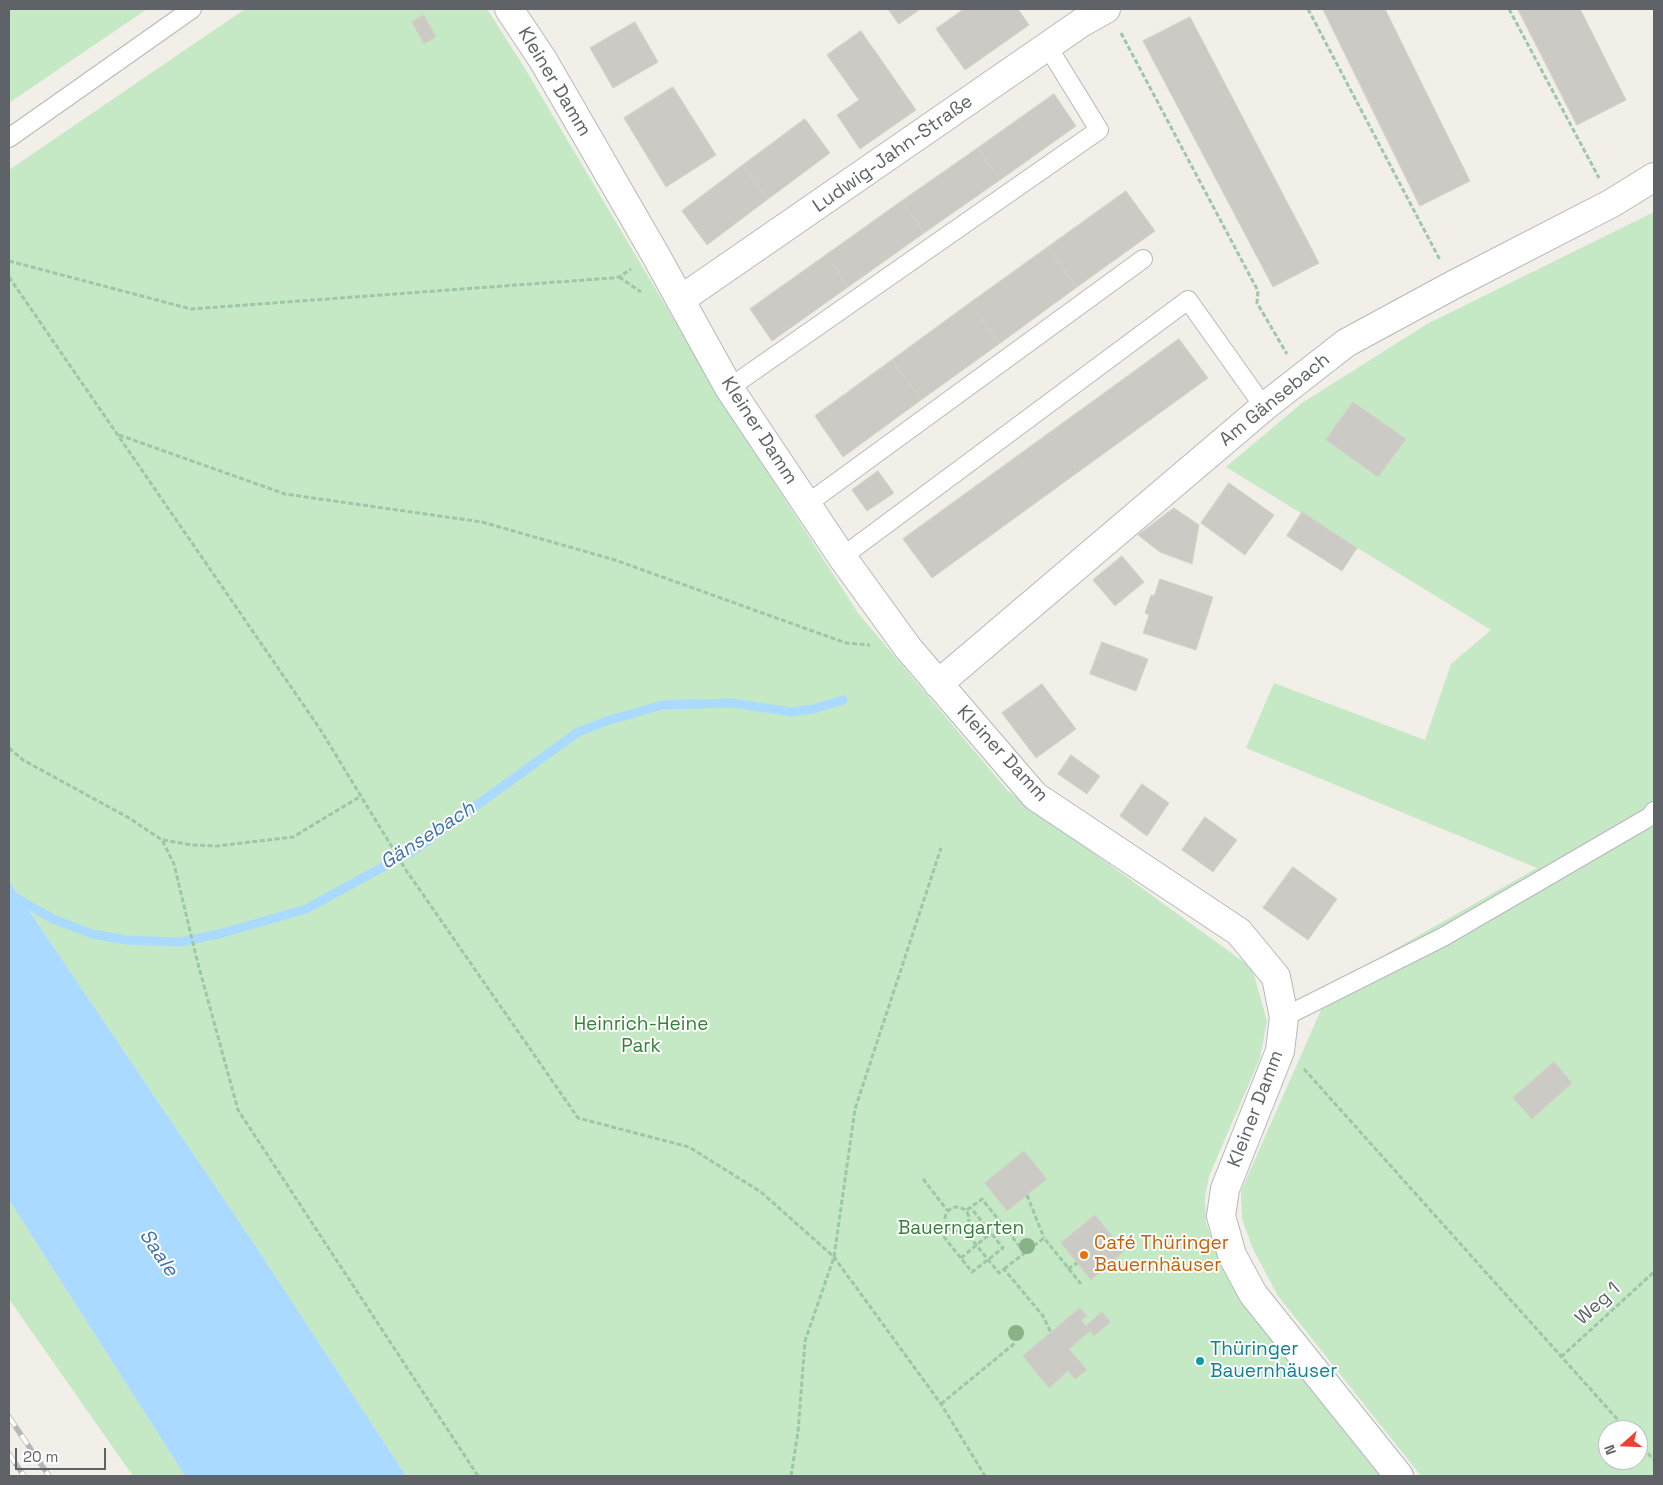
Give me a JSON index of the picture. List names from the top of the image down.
{
  "streets": {
    "street": ["Kleiner Damm", "Ludwig-Jahn-Straße", "Am Gänsebach"],
    "path": ["Weg 1"]
  },
  "crossings": [
    ["Kleiner Damm", "Ludwig-Jahn-Straße"],
    ["Kleiner Damm", "Am Gänsebach"]
  ],
  "water": ["Gänsebach", "Saale"],
  "parks": ["Heinrich-Heine Park", "Bauerngarten"],
  "places": ["Café Thüringer Bauernhäuser", "Thüringer Bauernhäuser"],
  "scale_bar": "20 m",
  "north": "left"
}
